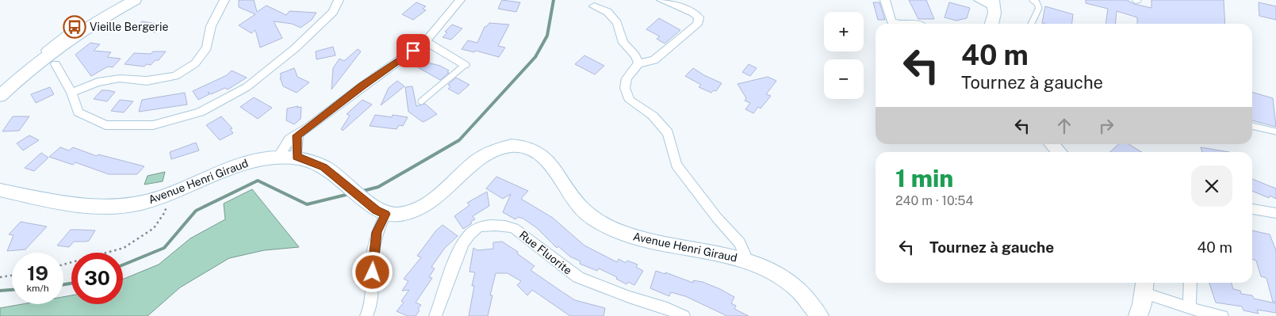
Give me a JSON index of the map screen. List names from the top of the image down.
{
  "streets": {
    "street": ["Avenue Henri Giraud", "Rue Fluorite"]
  },
  "places": {
    "bus stop": ["Vieille Bergerie"]
  },
  "page": {
    "map_buttons": ["+", "−"],
    "turn": ["40 m", "Tournez à gauche"],
    "heading": ["1 min", "240 m · 10:54"],
    "list": [
      {
        "name": "Tournez à gauche",
        "value": "40 m"
      }
    ],
    "speed": "19 km/h",
    "limit": "30"
  }
}
